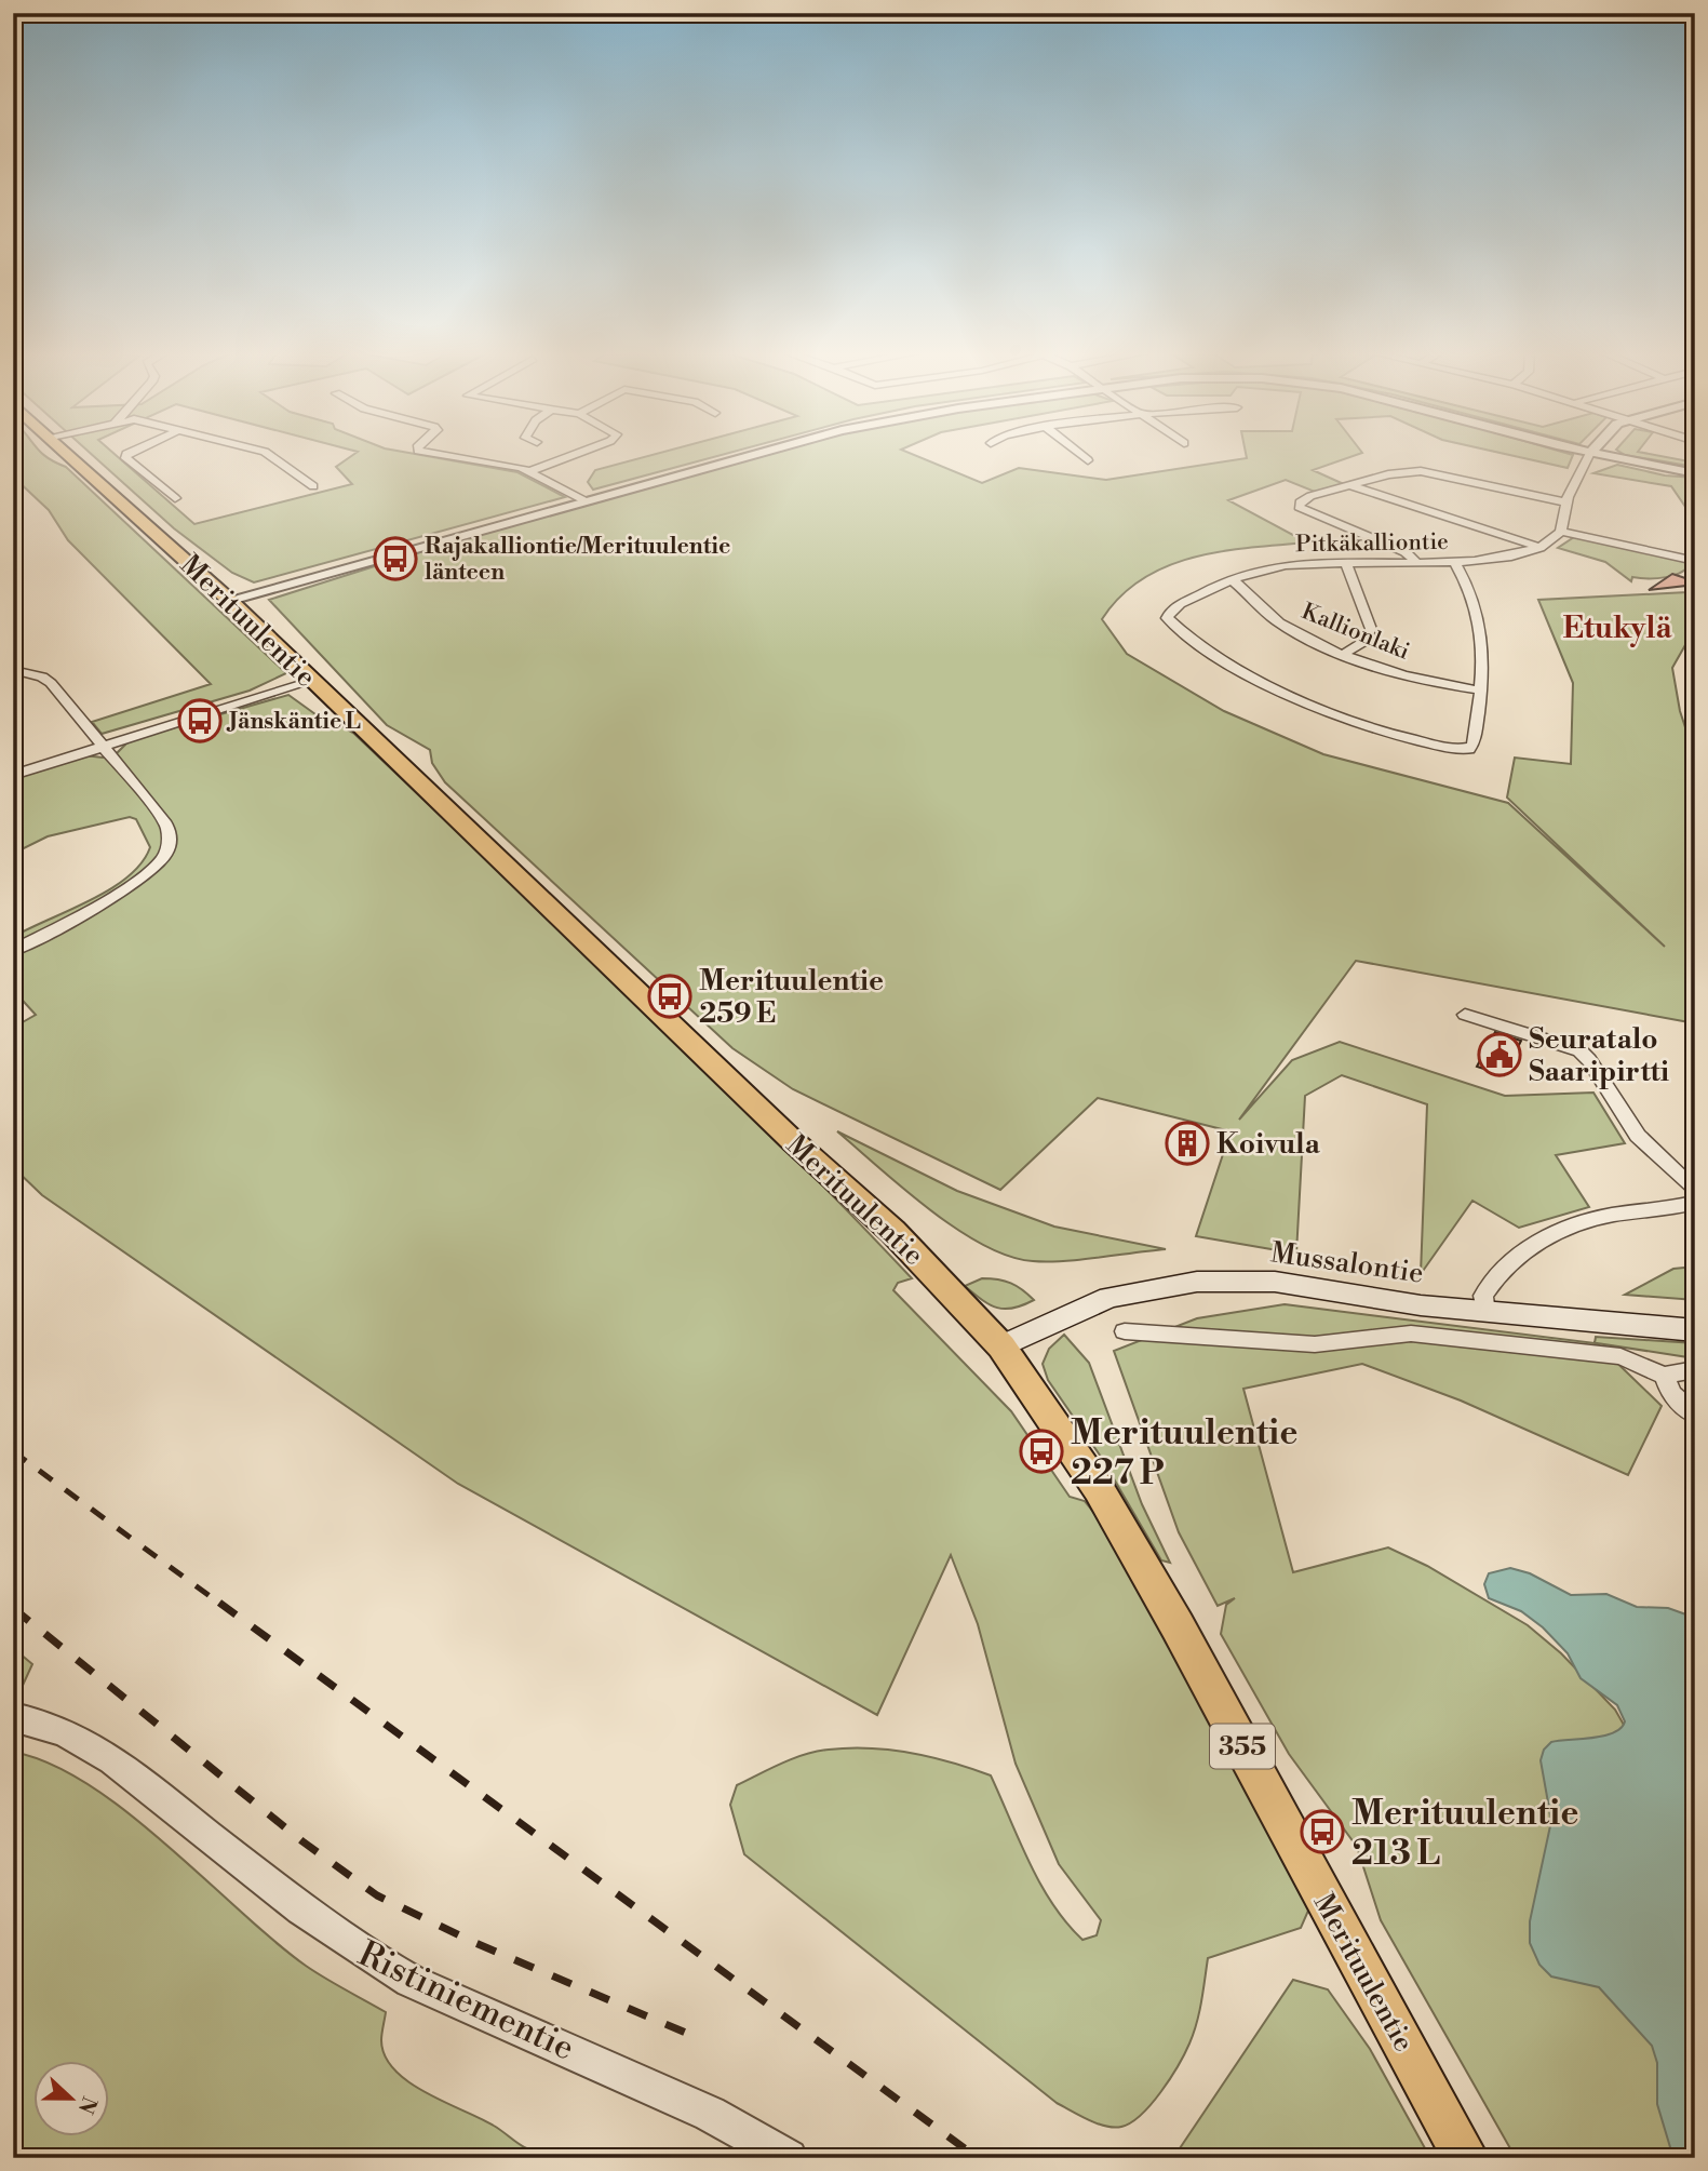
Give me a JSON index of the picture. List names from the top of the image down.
{
  "streets": {
    "main road": ["Merituulentie", "Mussalontie", "355"],
    "street": ["Pitkäkalliontie", "Kallionlaki", "Ristiniementie"]
  },
  "crossings": [
    ["Pitkäkalliontie", "Kallionlaki"],
    ["Merituulentie", "Mussalontie"]
  ],
  "districts": ["Etukylä"],
  "places": {
    "bus stop": [
      "Rajakalliontie/Merituulentie länteen",
      "Jänskäntie L",
      "Merituulentie 259 E",
      "Merituulentie 227 P",
      "Merituulentie 213 L"
    ],
    "public building": ["Seuratalo Saaripirtti"],
    "building": ["Koivula"]
  },
  "north": "right"
}
